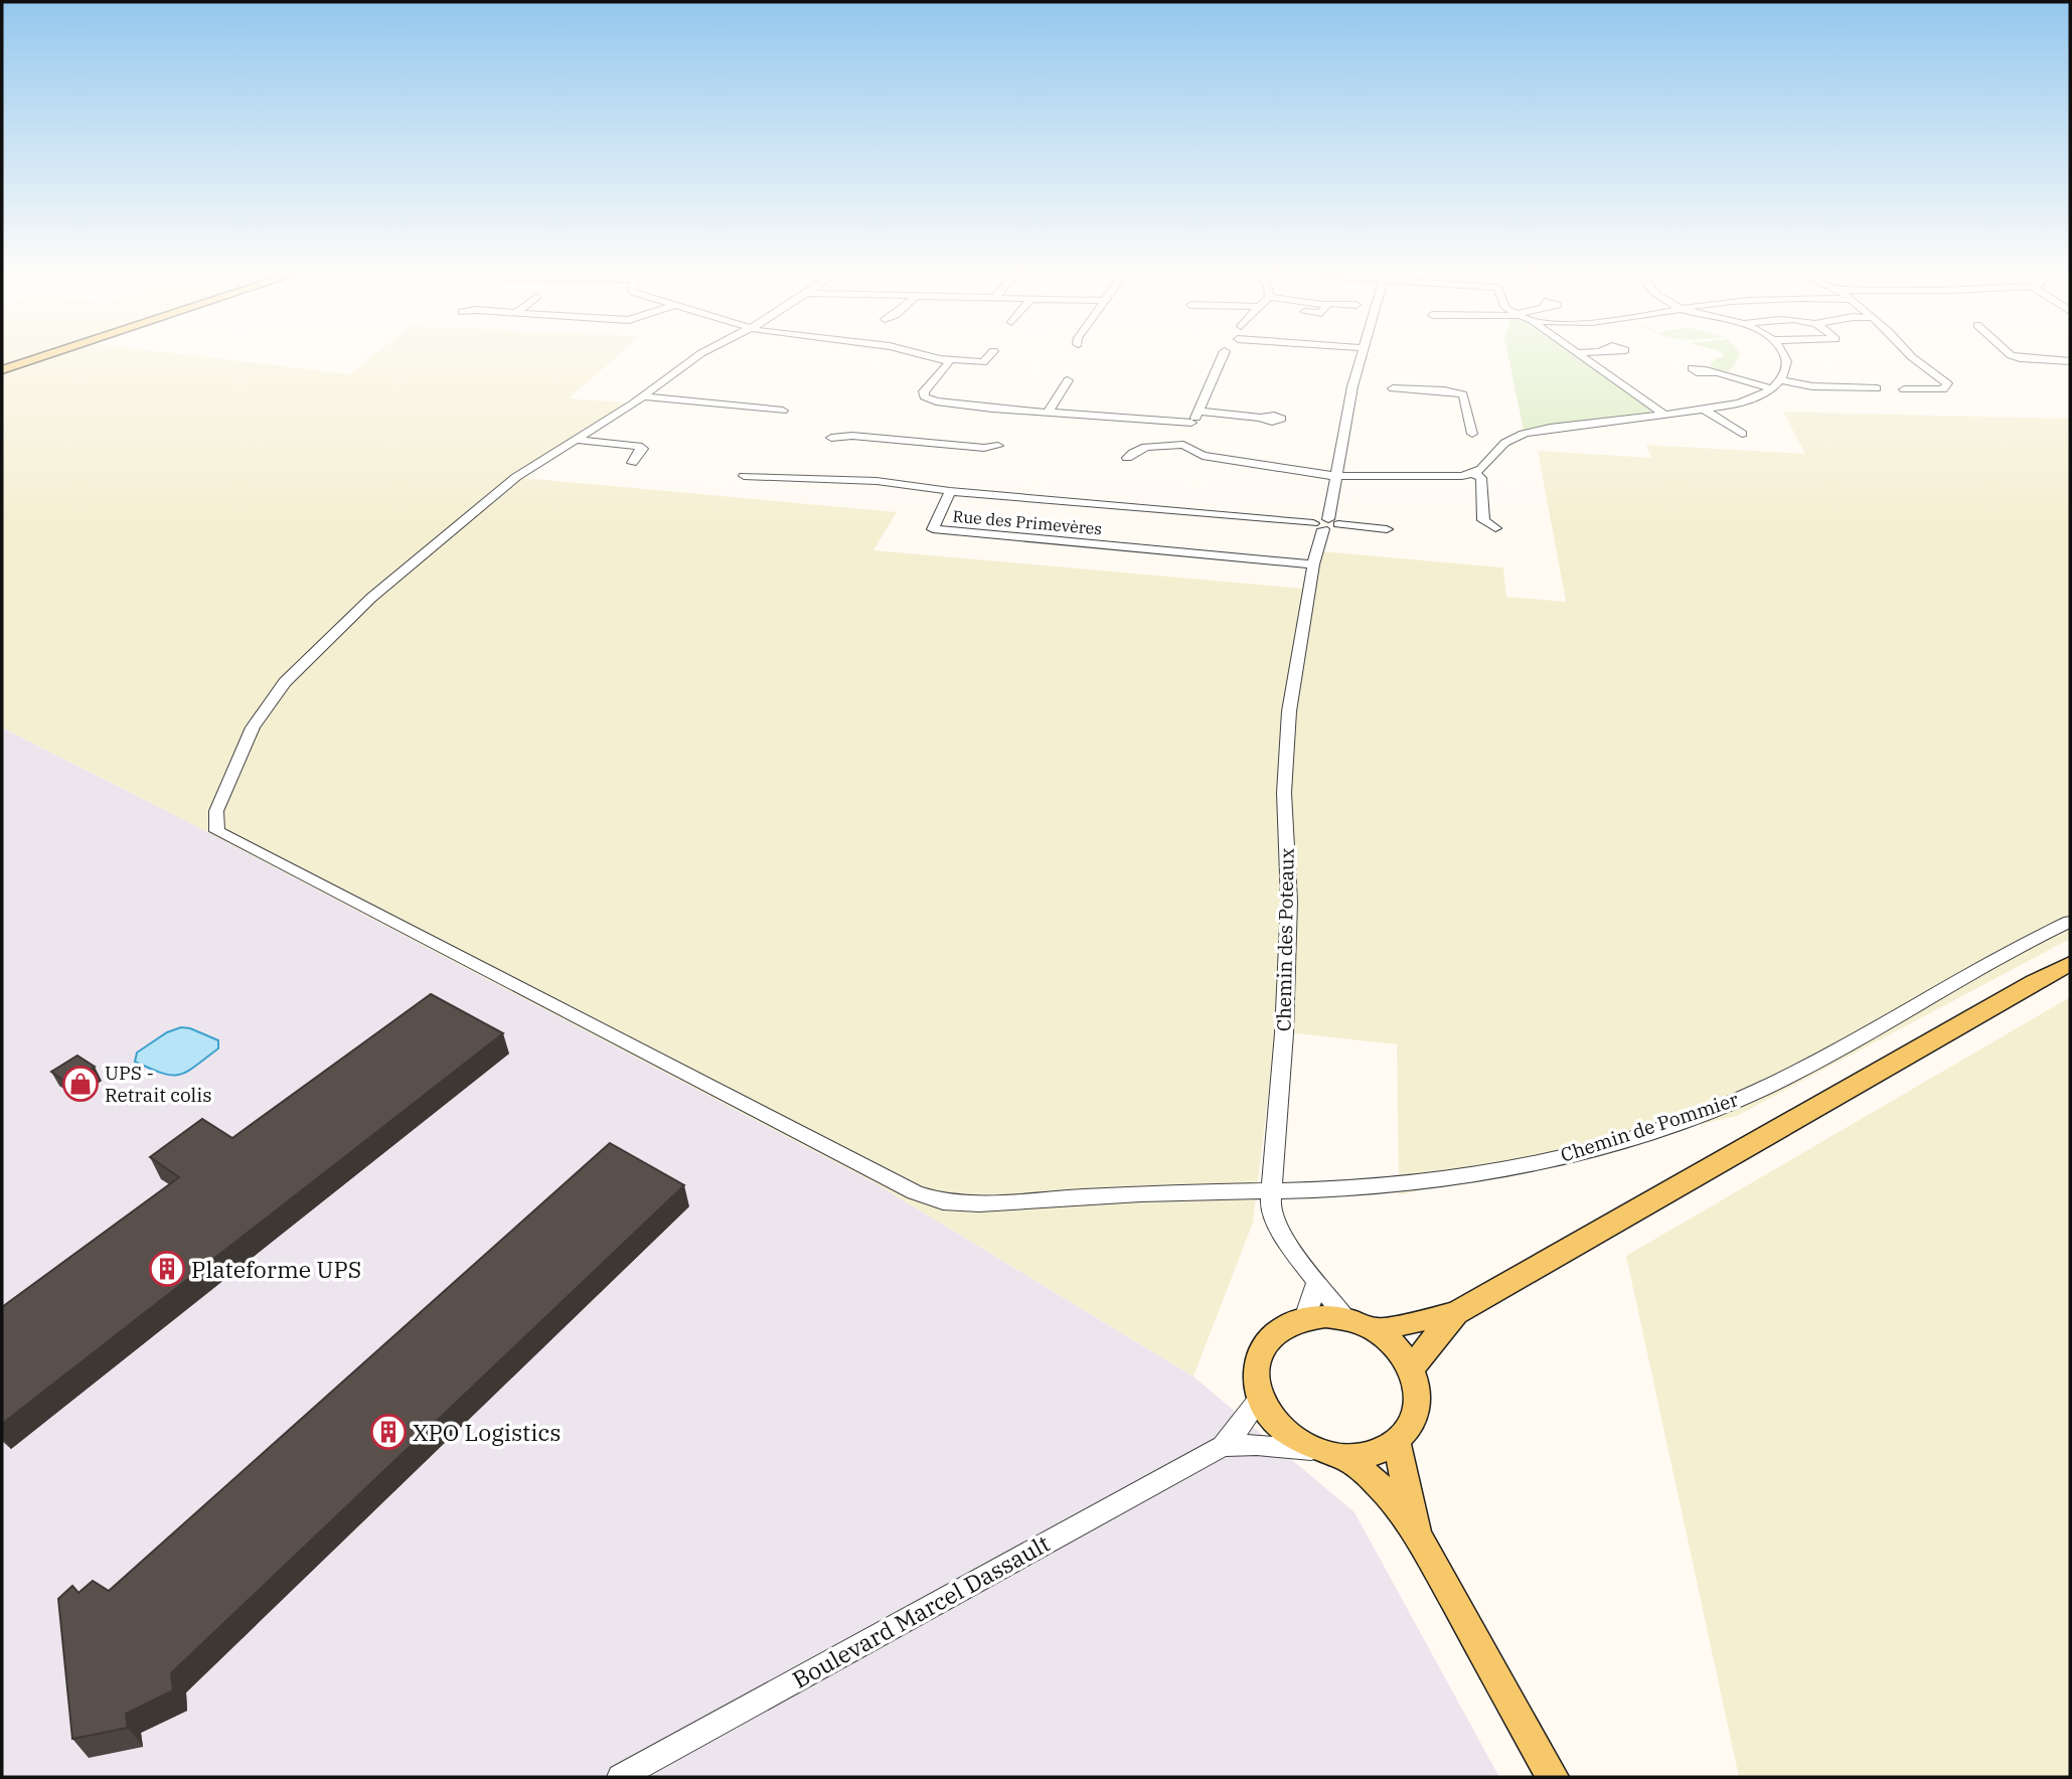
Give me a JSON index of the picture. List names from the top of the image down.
{
  "streets": {
    "street": [
      "Rue des Primevères",
      "Chemin des Poteaux",
      "Chemin de Pommier",
      "Boulevard Marcel Dassault"
    ]
  },
  "crossings": [
    ["Rue des Primevères", "Chemin des Poteaux"],
    ["Chemin des Poteaux", "Chemin de Pommier"],
    ["Chemin des Poteaux", "Boulevard Marcel Dassault"]
  ],
  "places": {
    "shop": ["UPS - Retrait colis"],
    "building": ["Plateforme UPS", "XPO Logistics"]
  }
}
